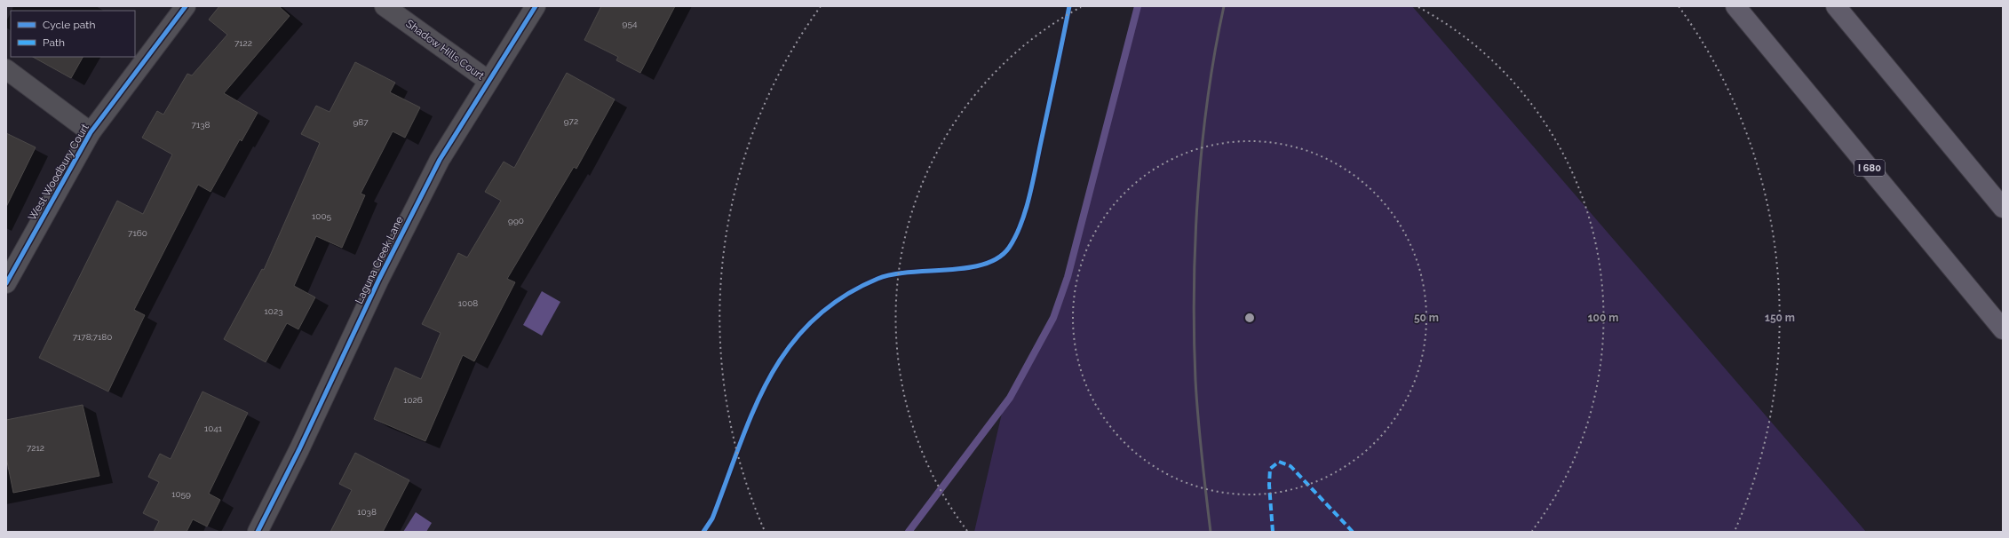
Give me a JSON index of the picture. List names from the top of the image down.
{
  "streets": {
    "highway": ["I 680"],
    "street": ["Shadow Hills Court", "West Woodbury Court", "Laguna Creek Lane"]
  },
  "crossings": [
    ["Shadow Hills Court", "Laguna Creek Lane"]
  ],
  "house_numbers": [
    "954",
    "7122",
    "972",
    "987",
    "7138",
    "1005",
    "990",
    "7160",
    "1008",
    "1023",
    "7178;7180",
    "1026",
    "1041",
    "7212",
    "1059",
    "1038"
  ],
  "legend": ["Cycle path", "Path"],
  "rings": ["50 m", "100 m", "150 m"]
}
